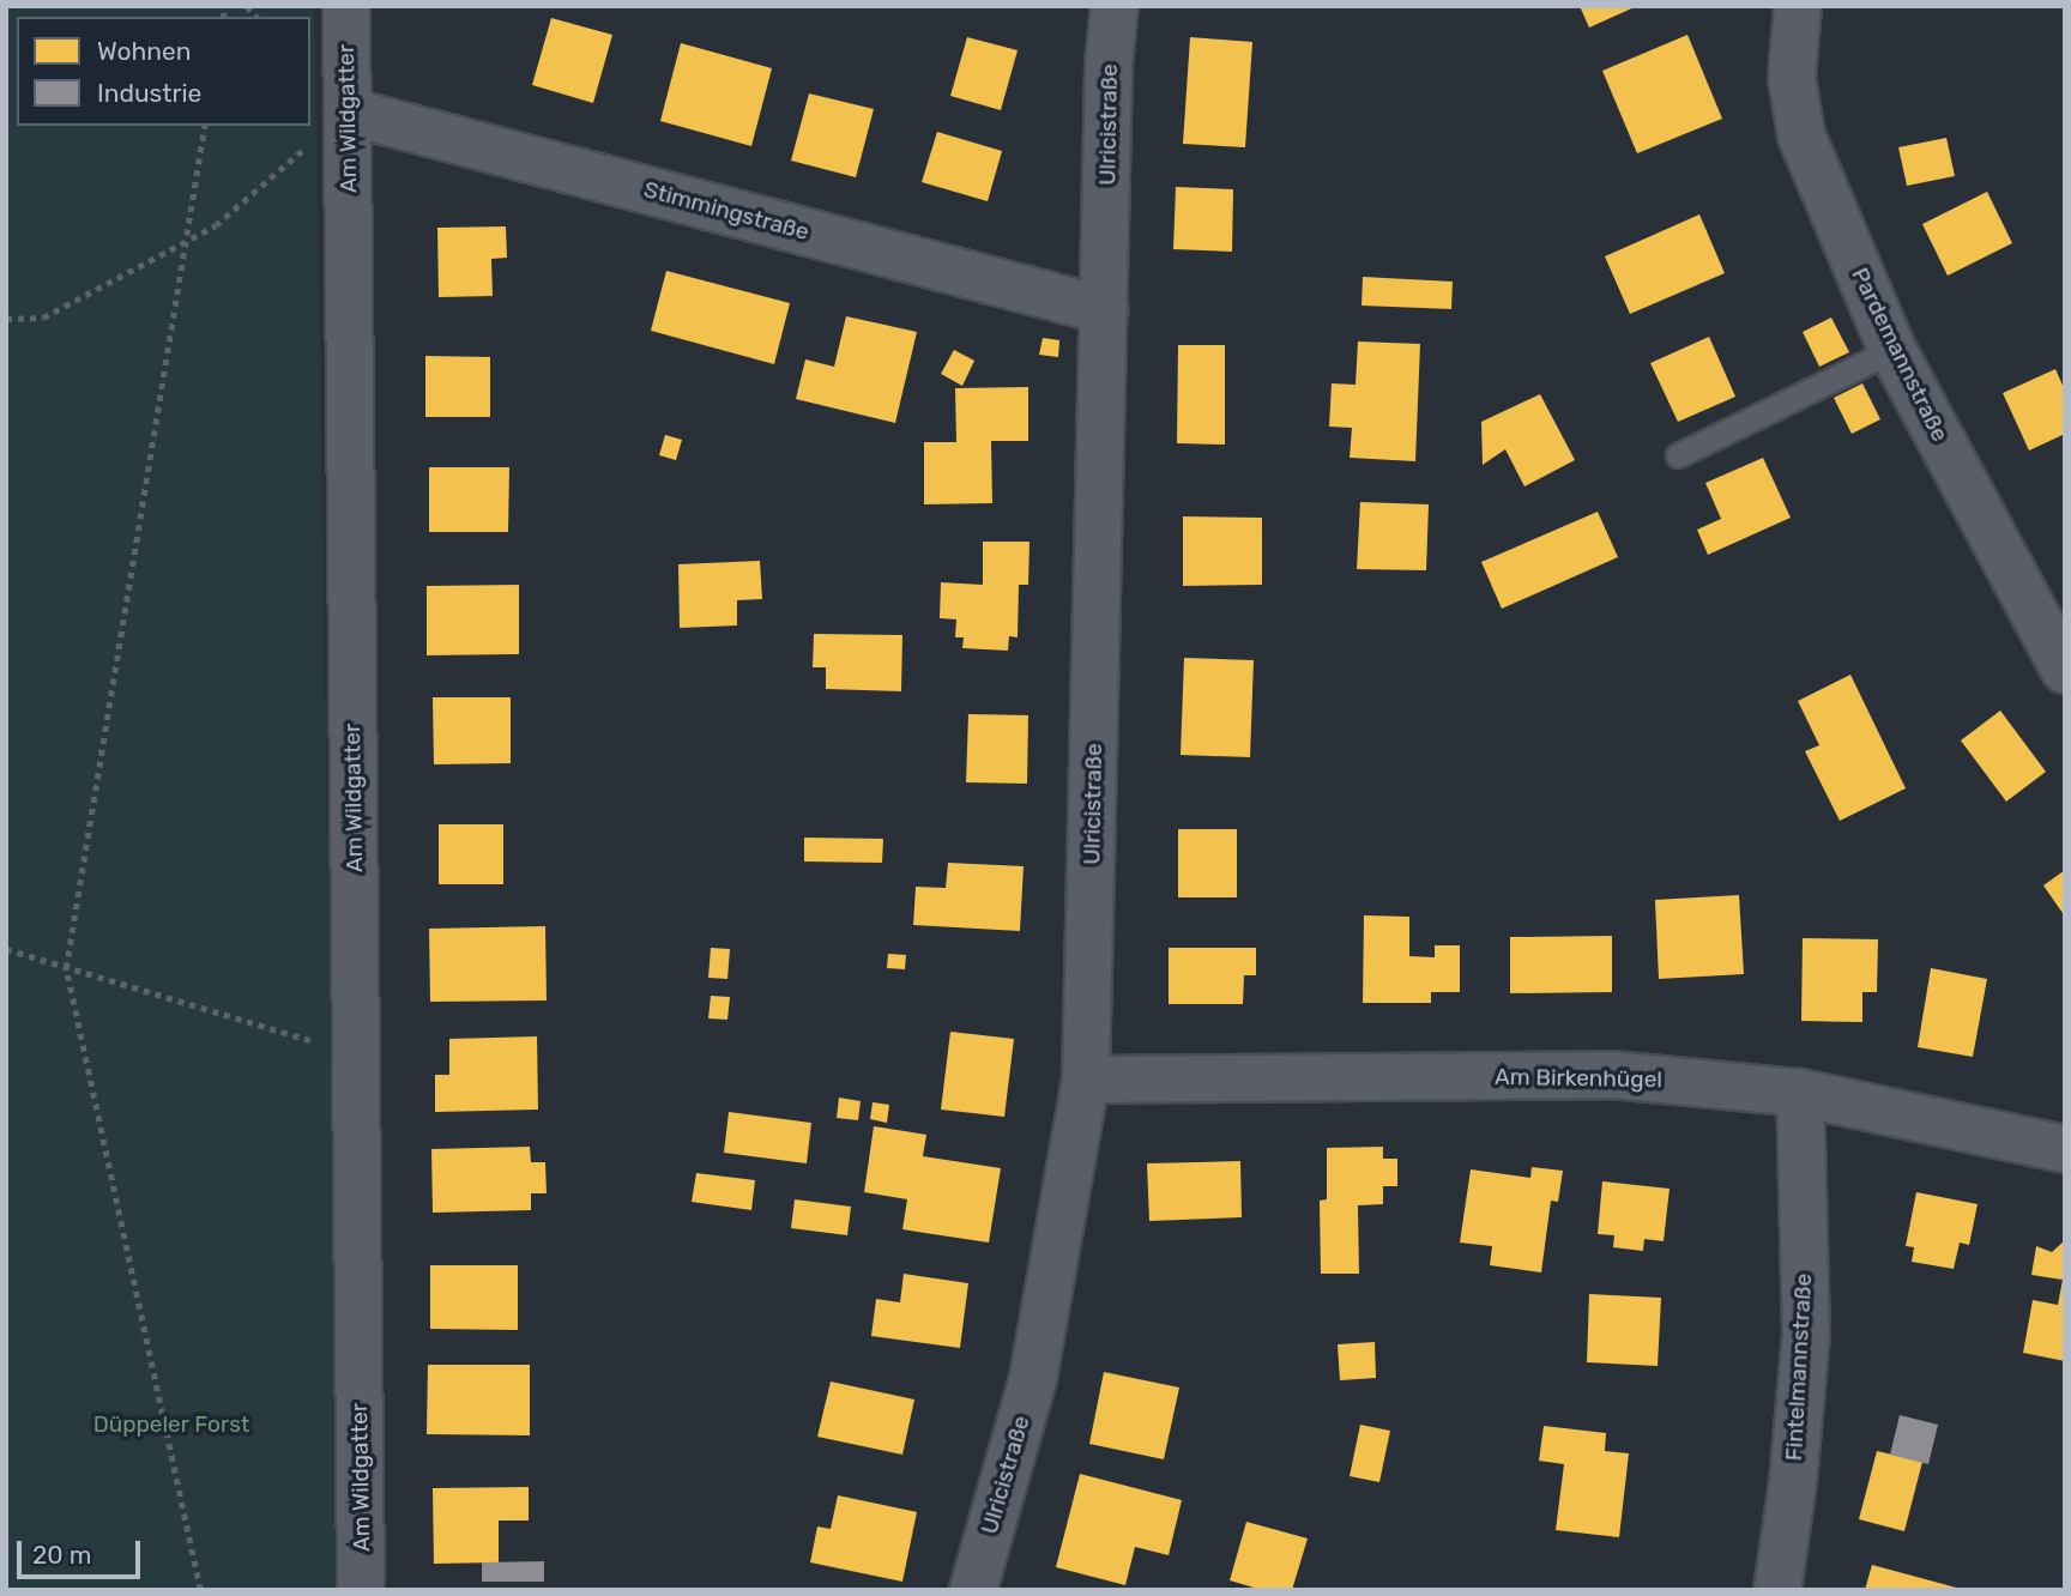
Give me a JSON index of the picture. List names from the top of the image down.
{
  "streets": {
    "street": [
      "Am Wildgatter",
      "Ulricistraße",
      "Stimmingstraße",
      "Pardemannstraße",
      "Am Birkenhügel",
      "Fintelmannstraße"
    ]
  },
  "crossings": [
    ["Am Wildgatter", "Stimmingstraße"],
    ["Ulricistraße", "Stimmingstraße"],
    ["Ulricistraße", "Am Birkenhügel"],
    ["Am Birkenhügel", "Fintelmannstraße"]
  ],
  "parks": ["Düppeler Forst"],
  "legend": ["Wohnen", "Industrie"],
  "scale_bar": "20 m"
}
